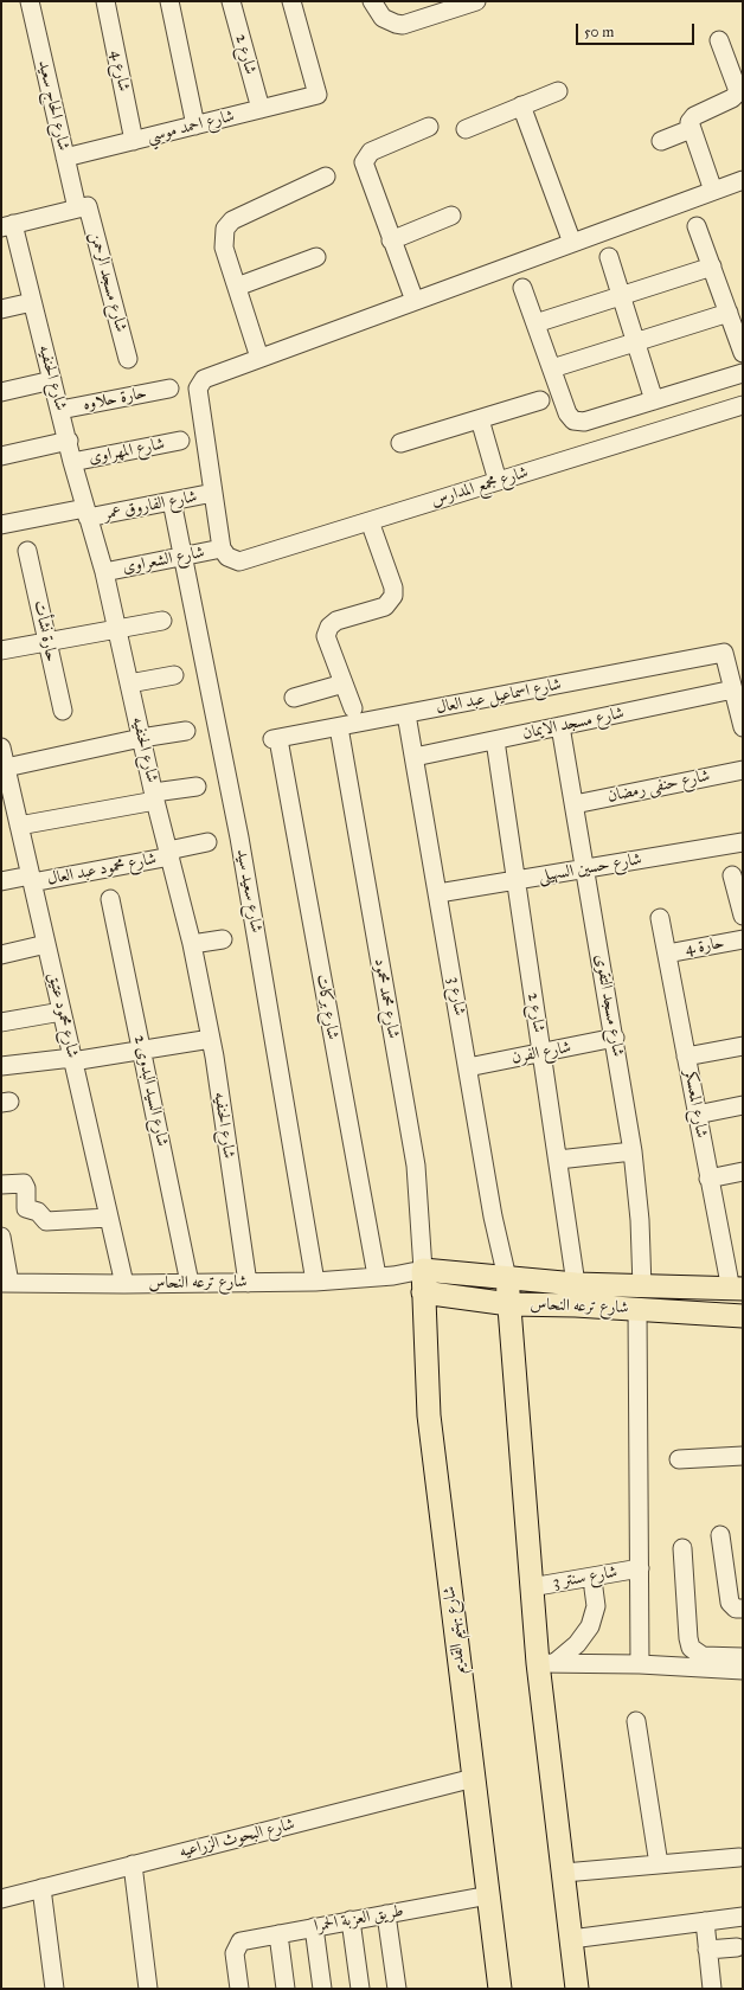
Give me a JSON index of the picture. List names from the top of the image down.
{
  "streets": {
    "main road": ["شارع ترعه النحاس", "شارع بهتيم القديم"],
    "street": [
      "شارع 2",
      "شارع 4",
      "شارع الحاج سعيد",
      "شارع احمد موسي",
      "شارع مسجد الرحمن",
      "شارع الحنفيه",
      "حارة حلاوه",
      "شارع المهراوى",
      "شارع مجمع المدارس",
      "شارع الفاروق عمر",
      "شارع الشعراوى",
      "حارة نشأت",
      "شارع اسماعيل عبد العال",
      "شارع مسجد الايمان",
      "شارع حنفى رمضان",
      "شارع حسين السهيلى",
      "شارع محمود عبد العال",
      "شارع سعيد سيد",
      "حارة 4",
      "شارع 3",
      "شارع محمد محمود",
      "شارع مسجد التقوى",
      "شارع بركات",
      "شارع محمود عتيق",
      "شارع الفرن",
      "شارع السيد البدوى 2",
      "شارع المعسكر",
      "شارع سنتر 3",
      "شارع البحوث الزراعيه",
      "طريق العزبة الحمرا"
    ]
  },
  "crossings": [
    ["شارع 2", "شارع احمد موسي"],
    ["شارع 2", "شارع مسجد الايمان"],
    ["شارع 2", "شارع حسين السهيلى"],
    ["شارع 2", "شارع الفرن"],
    ["شارع 2", "شارع ترعه النحاس"],
    ["شارع 4", "شارع احمد موسي"],
    ["شارع الحاج سعيد", "شارع احمد موسي"],
    ["شارع الحاج سعيد", "شارع مسجد الرحمن"],
    ["شارع الحنفيه", "حارة حلاوه"],
    ["شارع الحنفيه", "شارع المهراوى"],
    ["شارع الحنفيه", "شارع الفاروق عمر"],
    ["شارع الحنفيه", "شارع الشعراوى"],
    ["شارع الحنفيه", "شارع محمود عبد العال"],
    ["شارع الحنفيه", "شارع ترعه النحاس"],
    ["شارع مجمع المدارس", "شارع الشعراوى"],
    ["شارع الفاروق عمر", "شارع سعيد سيد"],
    ["شارع الشعراوى", "شارع سعيد سيد"],
    ["شارع اسماعيل عبد العال", "شارع مسجد الايمان"],
    ["شارع اسماعيل عبد العال", "شارع 3"],
    ["شارع اسماعيل عبد العال", "شارع محمد محمود"],
    ["شارع اسماعيل عبد العال", "شارع بركات"],
    ["شارع مسجد الايمان", "شارع 3"],
    ["شارع مسجد الايمان", "شارع مسجد التقوى"],
    ["شارع حنفى رمضان", "شارع مسجد التقوى"],
    ["شارع حسين السهيلى", "شارع 3"],
    ["شارع حسين السهيلى", "شارع مسجد التقوى"],
    ["شارع محمود عبد العال", "شارع محمود عتيق"],
    ["شارع سعيد سيد", "شارع ترعه النحاس"],
    ["حارة 4", "شارع المعسكر"],
    ["شارع 3", "شارع الفرن"],
    ["شارع 3", "شارع ترعه النحاس"],
    ["شارع محمد محمود", "شارع ترعه النحاس"],
    ["شارع محمد محمود", "شارع بهتيم القديم"],
    ["شارع مسجد التقوى", "شارع الفرن"],
    ["شارع مسجد التقوى", "شارع ترعه النحاس"],
    ["شارع مسجد التقوى", "شارع سنتر 3"],
    ["شارع بركات", "شارع ترعه النحاس"],
    ["شارع محمود عتيق", "شارع ترعه النحاس"],
    ["شارع السيد البدوى 2", "شارع ترعه النحاس"],
    ["شارع المعسكر", "شارع ترعه النحاس"],
    ["شارع ترعه النحاس", "شارع بهتيم القديم"],
    ["شارع بهتيم القديم", "شارع البحوث الزراعيه"],
    ["شارع بهتيم القديم", "طريق العزبة الحمرا"]
  ],
  "scale_bar": "50 m"
}
